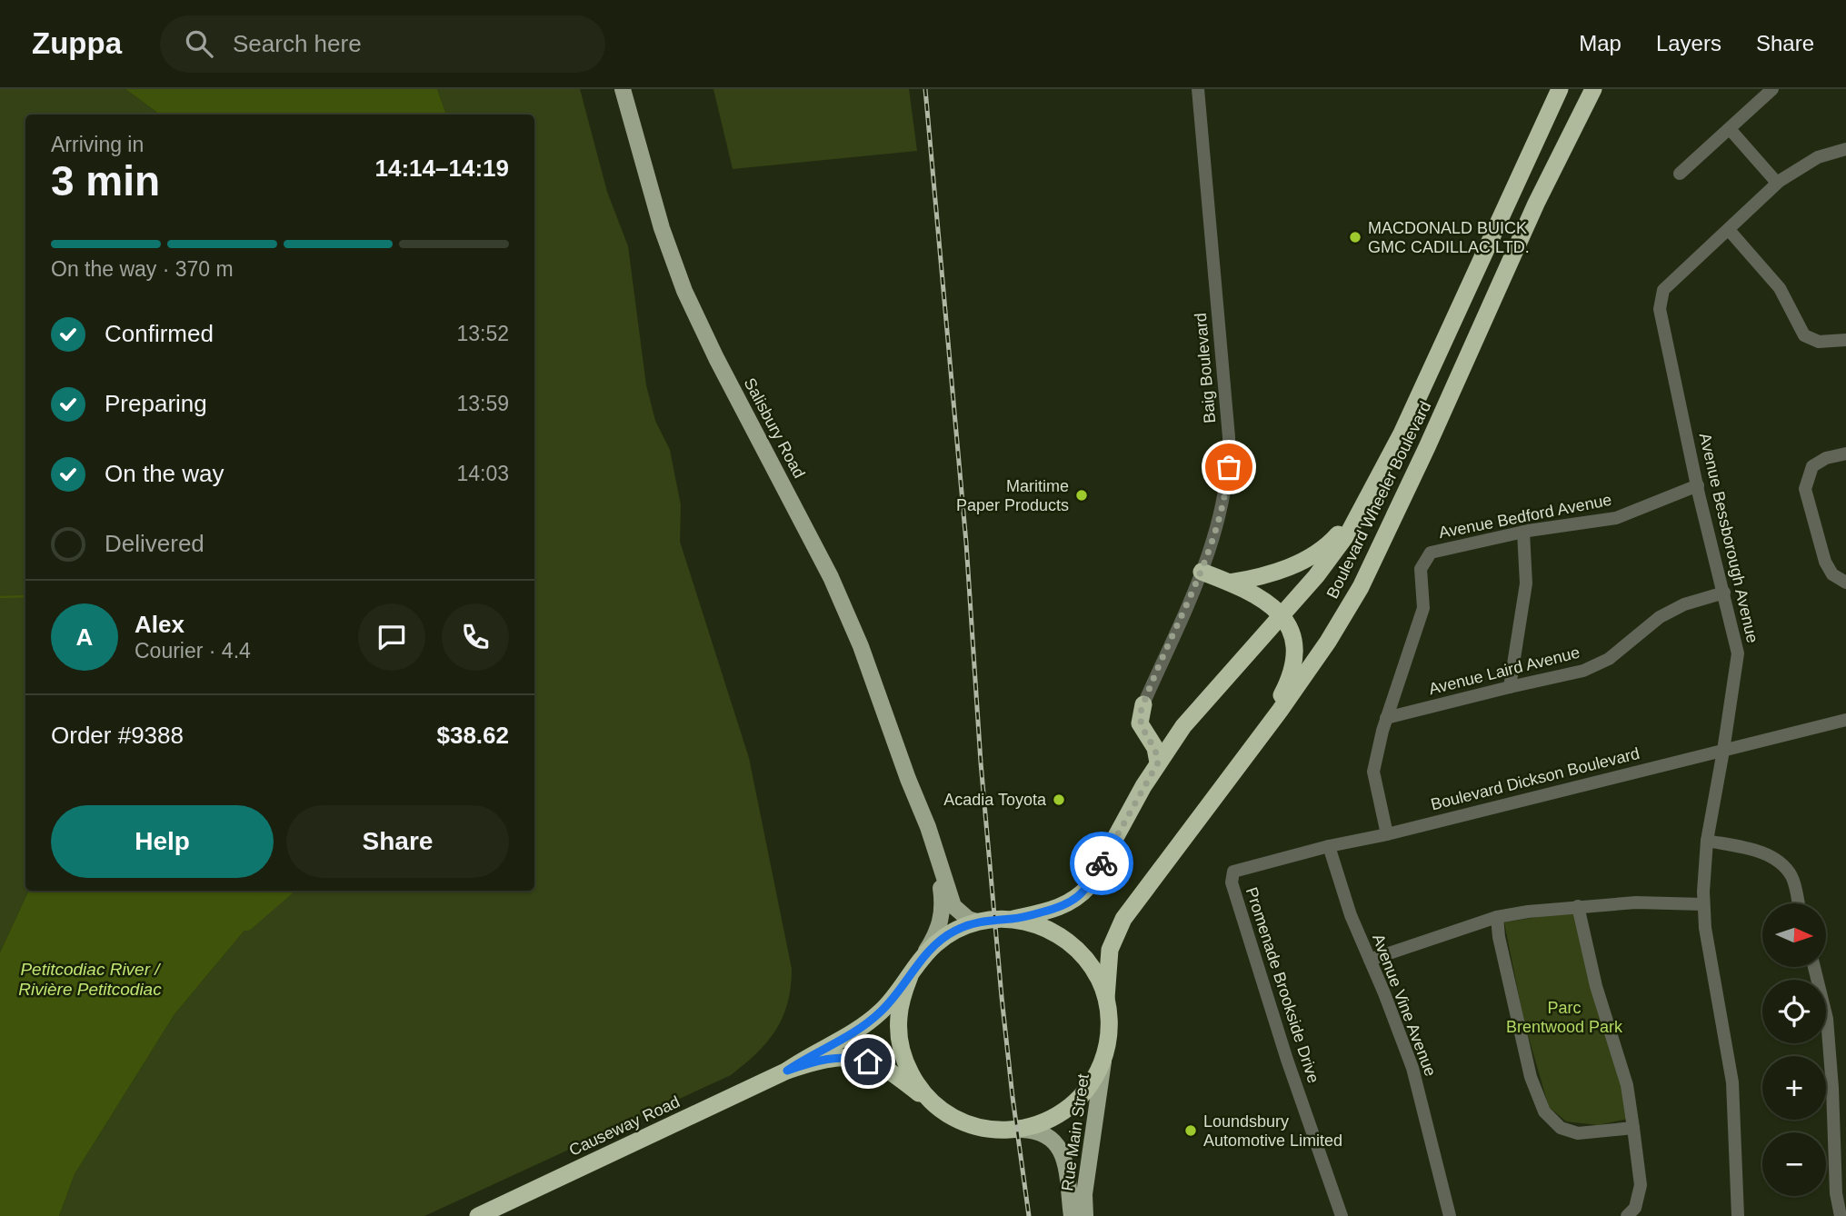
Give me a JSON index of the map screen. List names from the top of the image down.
{
  "streets": {
    "highway": ["Boulevard Wheeler Boulevard", "Causeway Road"],
    "main road": ["Salisbury Road", "Rue Main Street"],
    "street": [
      "Baig Boulevard",
      "Avenue Bedford Avenue",
      "Avenue Bessborough Avenue",
      "Avenue Laird Avenue",
      "Boulevard Dickson Boulevard",
      "Promenade Brookside Drive",
      "Avenue Vine Avenue"
    ]
  },
  "crossings": [
    ["Salisbury Road", "Boulevard Wheeler Boulevard"],
    ["Salisbury Road", "Causeway Road"],
    ["Salisbury Road", "Rue Main Street"],
    ["Boulevard Wheeler Boulevard", "Causeway Road"],
    ["Boulevard Wheeler Boulevard", "Rue Main Street"],
    ["Avenue Bedford Avenue", "Avenue Bessborough Avenue"],
    ["Avenue Bedford Avenue", "Avenue Laird Avenue"],
    ["Avenue Bessborough Avenue", "Avenue Laird Avenue"],
    ["Avenue Bessborough Avenue", "Boulevard Dickson Boulevard"],
    ["Boulevard Dickson Boulevard", "Promenade Brookside Drive"],
    ["Boulevard Dickson Boulevard", "Avenue Vine Avenue"],
    ["Causeway Road", "Rue Main Street"]
  ],
  "water": ["Petitcodiac River / Rivière Petitcodiac"],
  "parks": ["Parc Brentwood Park"],
  "places": [
    "MACDONALD BUICK GMC CADILLAC LTD.",
    "Maritime Paper Products",
    "Acadia Toyota",
    "Loundsbury Automotive Limited"
  ],
  "north": "right",
  "page": {
    "header": "Zuppa",
    "search": "Search here",
    "nav": ["Map", "Layers", "Share"],
    "heading": ["3 min", "Arriving in", "14:14–14:19"],
    "panel": [
      "Alex",
      "Courier · 4.4",
      "Order #9388",
      "$38.62"
    ],
    "bar": "On the way · 370 m",
    "list": [
      ["Confirmed", "13:52"],
      ["Preparing", "13:59"],
      ["On the way", "14:03"],
      "Delivered"
    ],
    "round": "A",
    "buttons": ["Help", "Share"],
    "map_buttons": ["+", "−"]
  }
}
